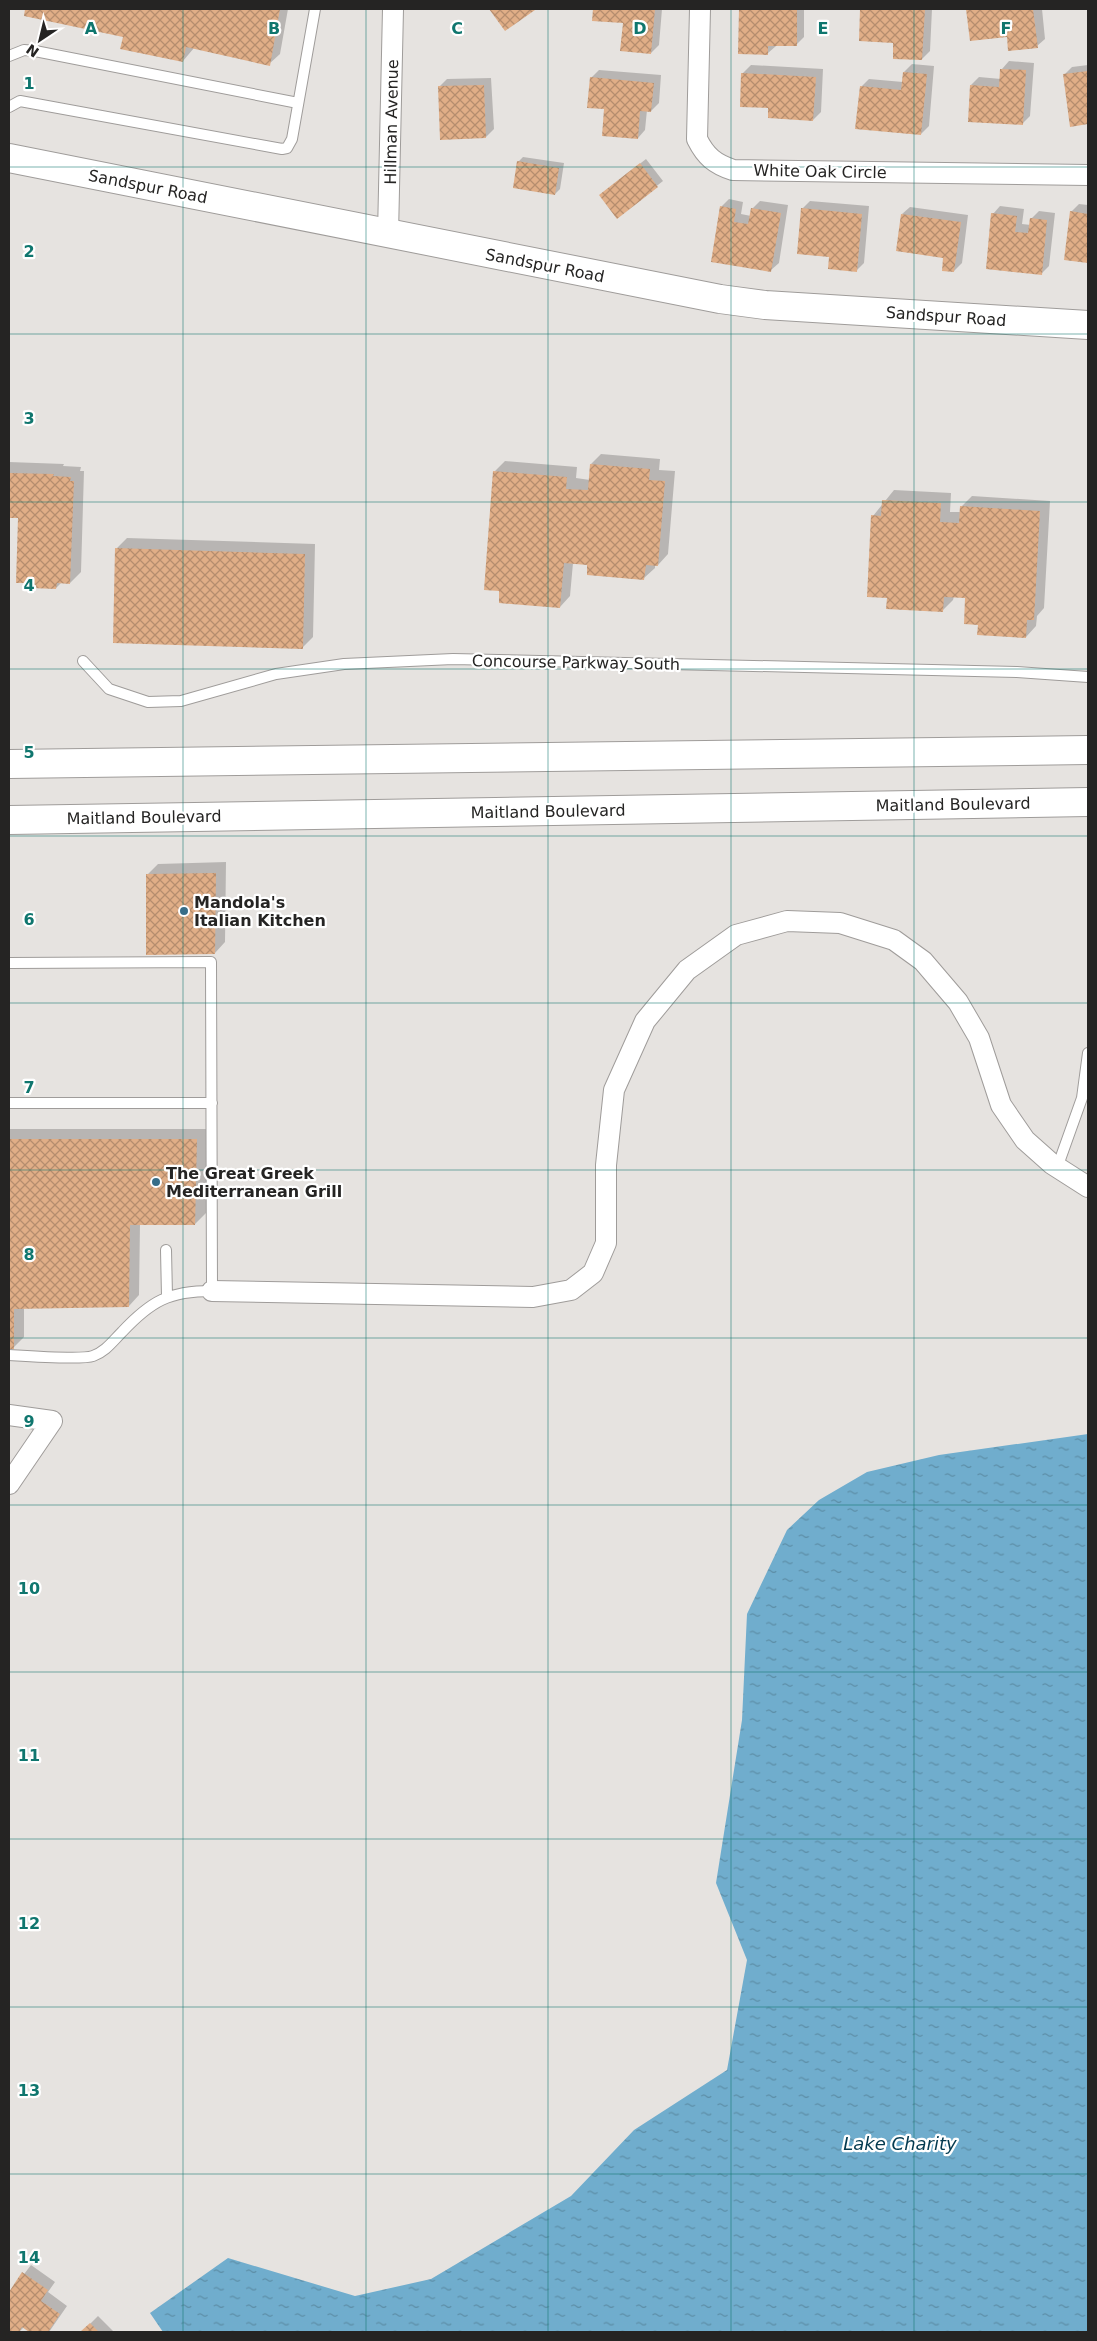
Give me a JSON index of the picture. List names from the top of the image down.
{
  "streets": {
    "main road": ["Sandspur Road", "Maitland Boulevard"],
    "street": ["Hillman Avenue", "White Oak Circle"],
    "lane": ["Concourse Parkway South"]
  },
  "crossings": [
    ["Hillman Avenue", "Sandspur Road"]
  ],
  "water": ["Lake Charity"],
  "places": ["Mandola's Italian Kitchen", "The Great Greek Mediterranean Grill"],
  "north": "bottom left",
  "grid": {
    "columns": [
      "A",
      "B",
      "C",
      "D",
      "E",
      "F"
    ],
    "rows": [
      "1",
      "2",
      "3",
      "4",
      "5",
      "6",
      "7",
      "8",
      "9",
      "10",
      "11",
      "12",
      "13",
      "14"
    ]
  }
}
